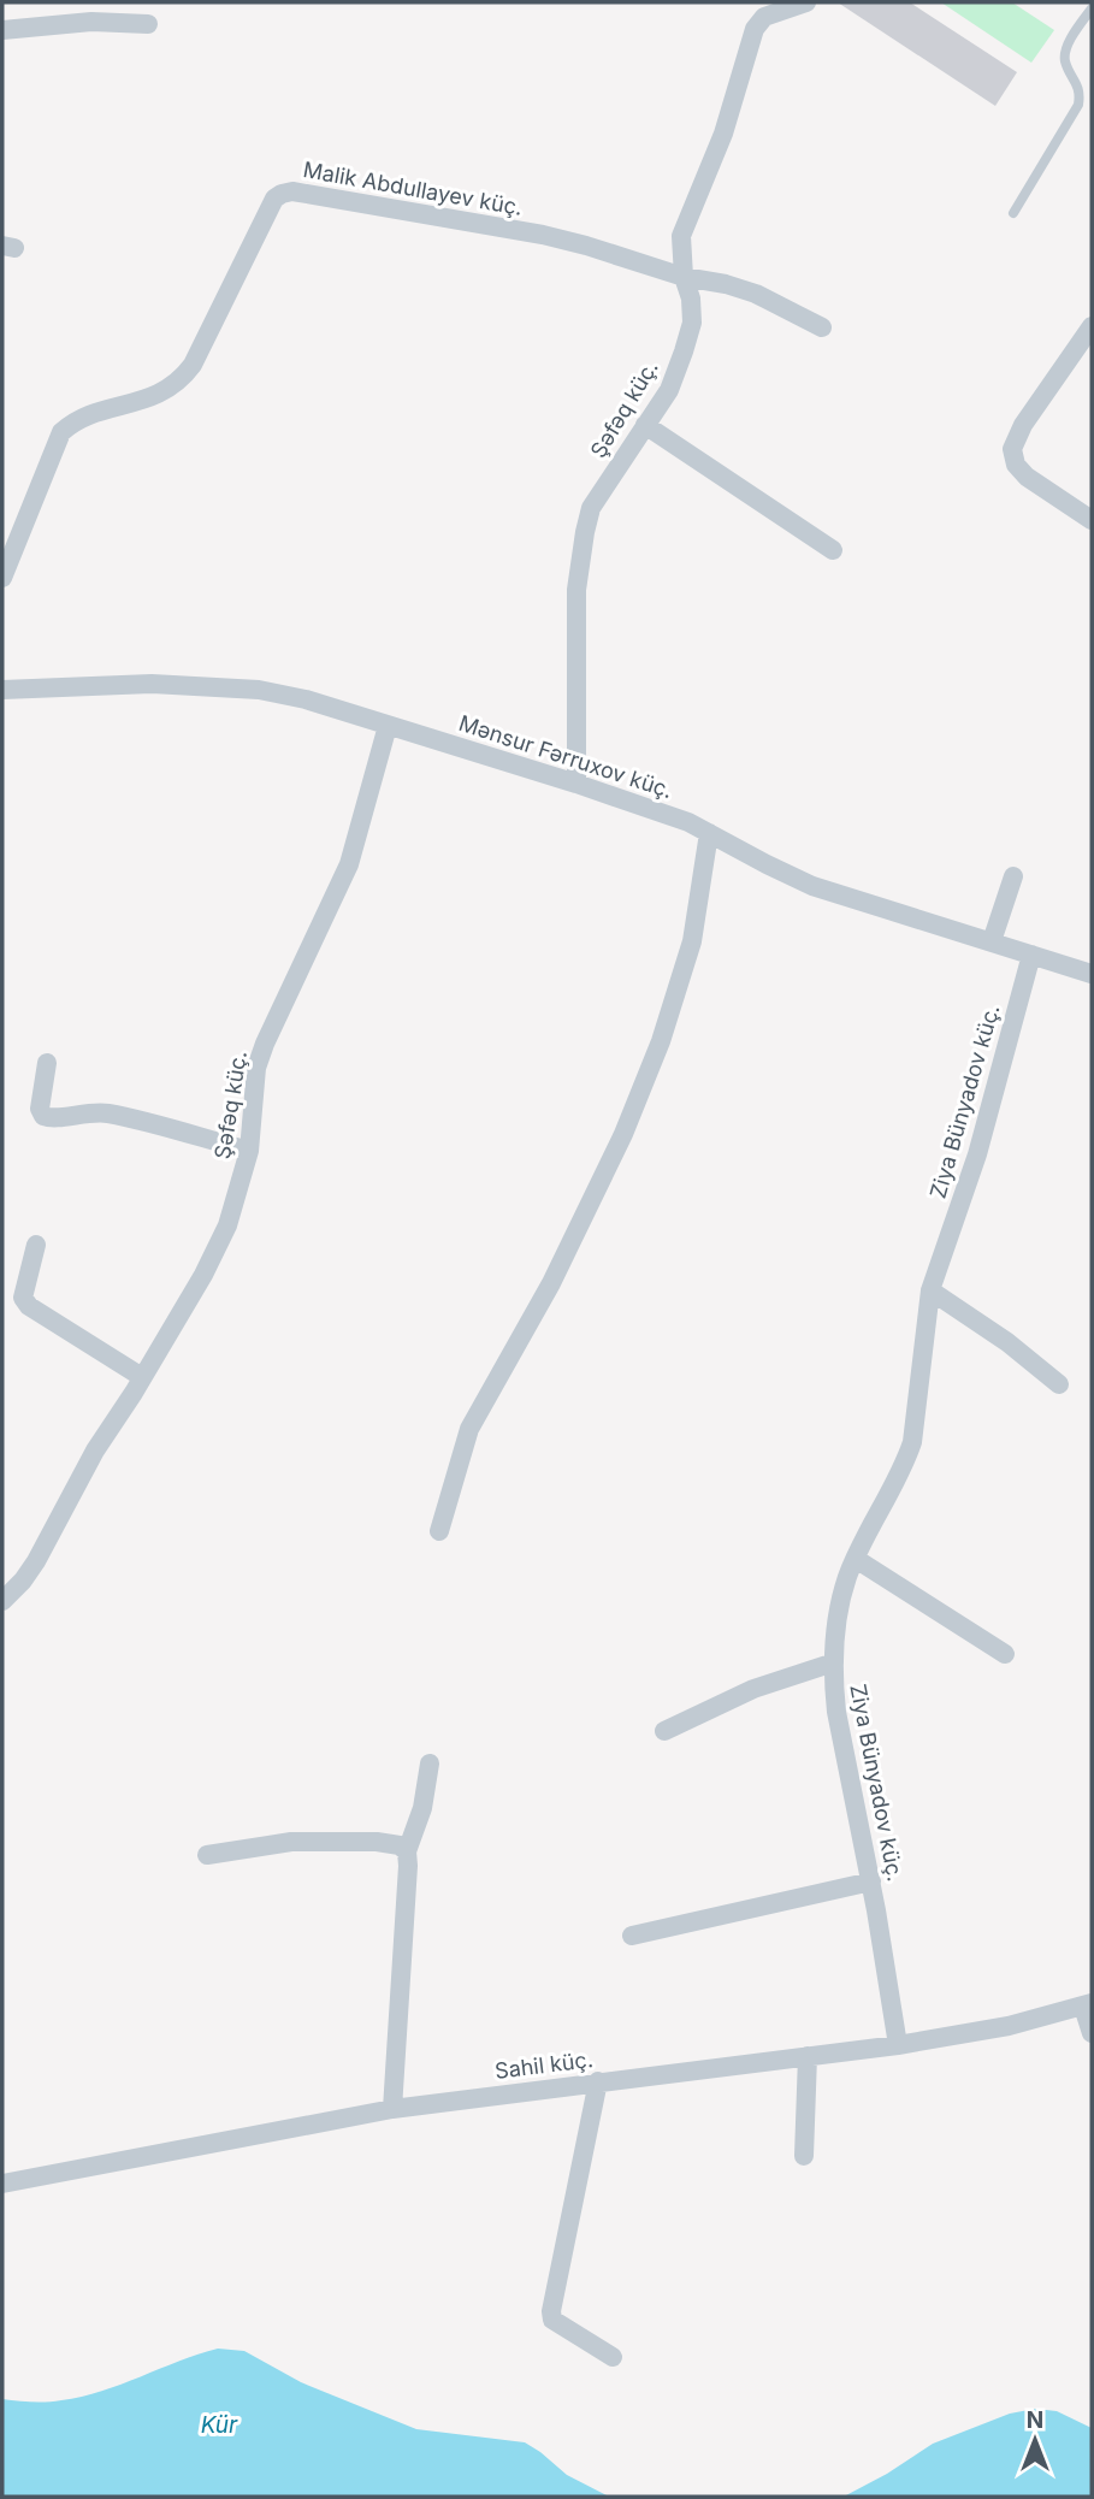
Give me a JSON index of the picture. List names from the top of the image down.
{
  "streets": {
    "street": [
      "Malik Abdullayev küç.",
      "Şəfəq küç.",
      "Mənsur Fərruxov küç.",
      "Ziya Bünyadov küç.",
      "Sahil küç."
    ]
  },
  "crossings": [
    ["Malik Abdullayev küç.", "Şəfəq küç."],
    ["Şəfəq küç.", "Mənsur Fərruxov küç."],
    ["Mənsur Fərruxov küç.", "Ziya Bünyadov küç."],
    ["Ziya Bünyadov küç.", "Sahil küç."]
  ],
  "water": ["Kür"],
  "north": "top"
}
